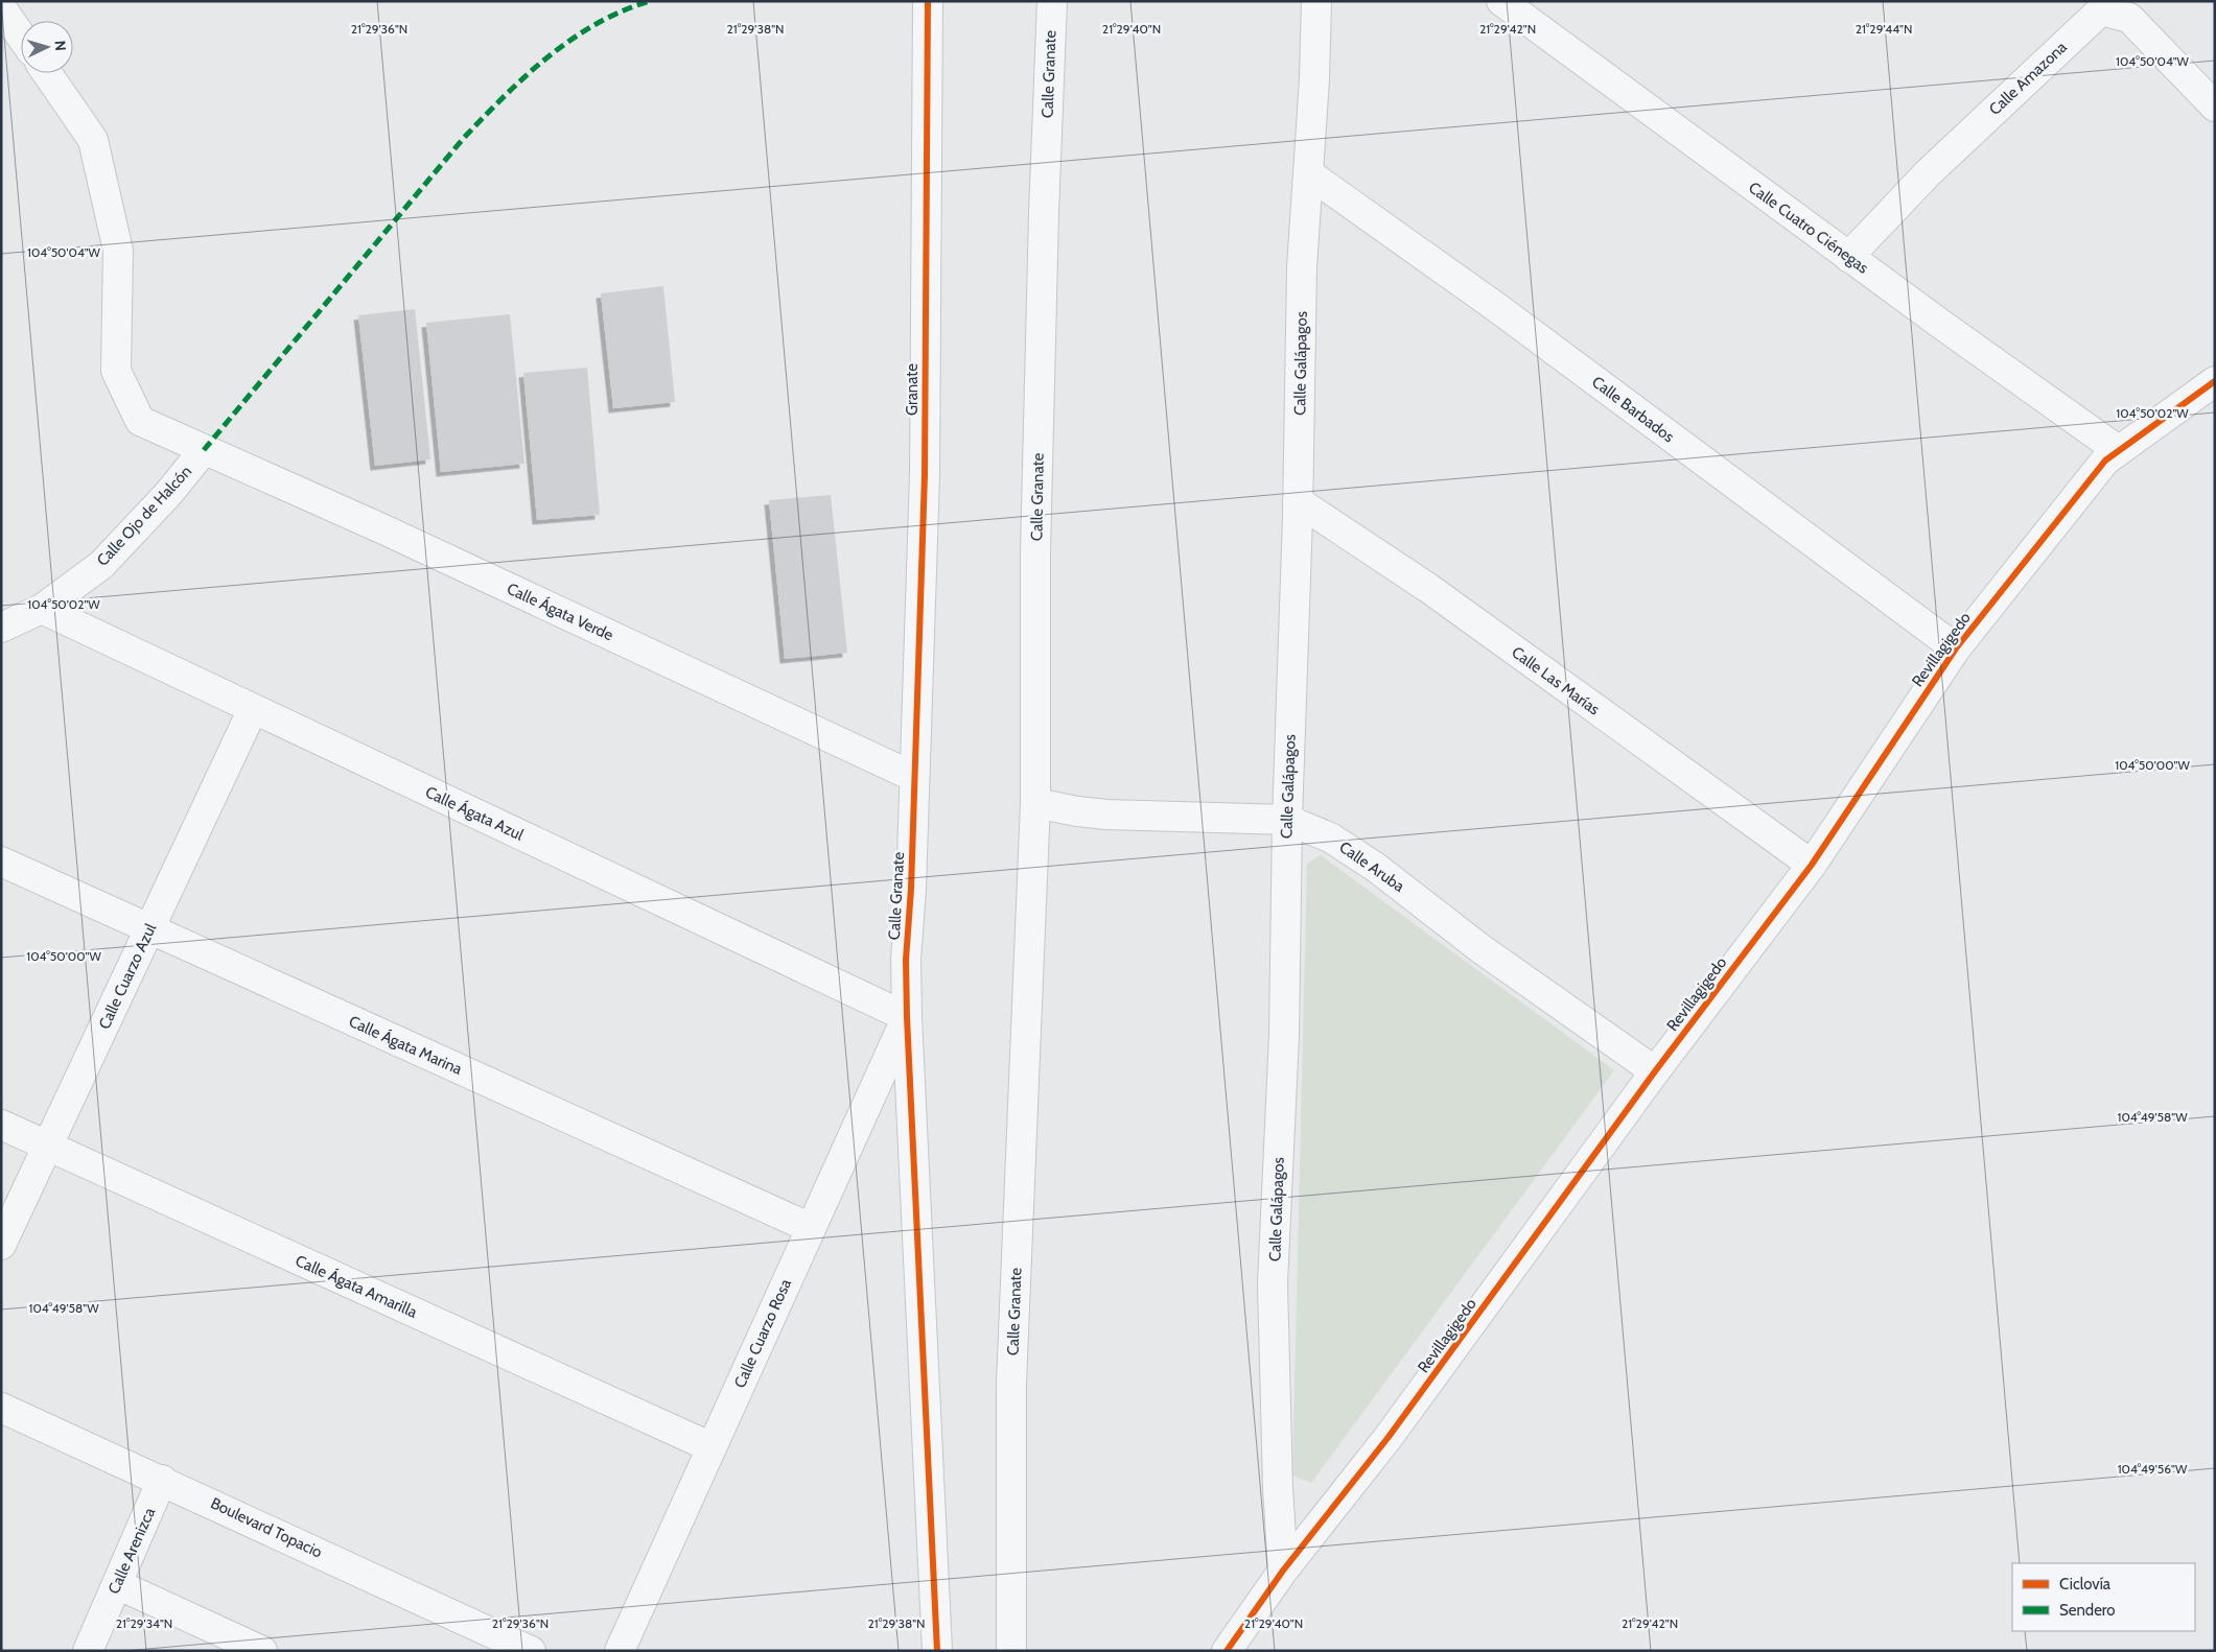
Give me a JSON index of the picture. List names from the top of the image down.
{
  "streets": {
    "street": [
      "Calle Granate",
      "Calle Amazona",
      "Calle Cuatro Ciénegas",
      "Calle Galápagos",
      "Granate",
      "Calle Barbados",
      "Calle Ojo de Halcón",
      "Calle Ágata Verde",
      "Revillagigedo",
      "Calle Las Marías",
      "Calle Ágata Azul",
      "Calle Aruba",
      "Calle Cuarzo Azul",
      "Calle Ágata Marina",
      "Calle Ágata Amarilla",
      "Calle Cuarzo Rosa",
      "Boulevard Topacio",
      "Calle Arenizca"
    ]
  },
  "crossings": [
    ["Calle Granate", "Granate"],
    ["Calle Granate", "Calle Ágata Verde"],
    ["Calle Granate", "Calle Ágata Azul"],
    ["Calle Granate", "Calle Aruba"],
    ["Calle Granate", "Calle Cuarzo Rosa"],
    ["Calle Amazona", "Calle Cuatro Ciénegas"],
    ["Calle Cuatro Ciénegas", "Revillagigedo"],
    ["Calle Galápagos", "Calle Barbados"],
    ["Calle Galápagos", "Revillagigedo"],
    ["Calle Galápagos", "Calle Las Marías"],
    ["Calle Galápagos", "Calle Aruba"],
    ["Granate", "Calle Ágata Verde"],
    ["Calle Barbados", "Revillagigedo"],
    ["Calle Ojo de Halcón", "Calle Ágata Verde"],
    ["Calle Ojo de Halcón", "Calle Ágata Azul"],
    ["Revillagigedo", "Calle Las Marías"],
    ["Revillagigedo", "Calle Aruba"],
    ["Calle Ágata Azul", "Calle Cuarzo Azul"],
    ["Calle Ágata Azul", "Calle Cuarzo Rosa"],
    ["Calle Cuarzo Azul", "Calle Ágata Marina"],
    ["Calle Cuarzo Azul", "Calle Ágata Amarilla"],
    ["Calle Ágata Marina", "Calle Cuarzo Rosa"],
    ["Calle Ágata Amarilla", "Calle Cuarzo Rosa"],
    ["Boulevard Topacio", "Calle Arenizca"]
  ],
  "legend": ["Ciclovía", "Sendero"],
  "north": "right",
  "coordinates": [
    "21°29'36\"N",
    "21°29'38\"N",
    "21°29'40\"N",
    "21°29'42\"N",
    "21°29'44\"N",
    "104°50'04\"W",
    "104°50'02\"W",
    "104°50'00\"W",
    "104°49'58\"W",
    "104°49'56\"W",
    "21°29'34\"N"
  ]
}
